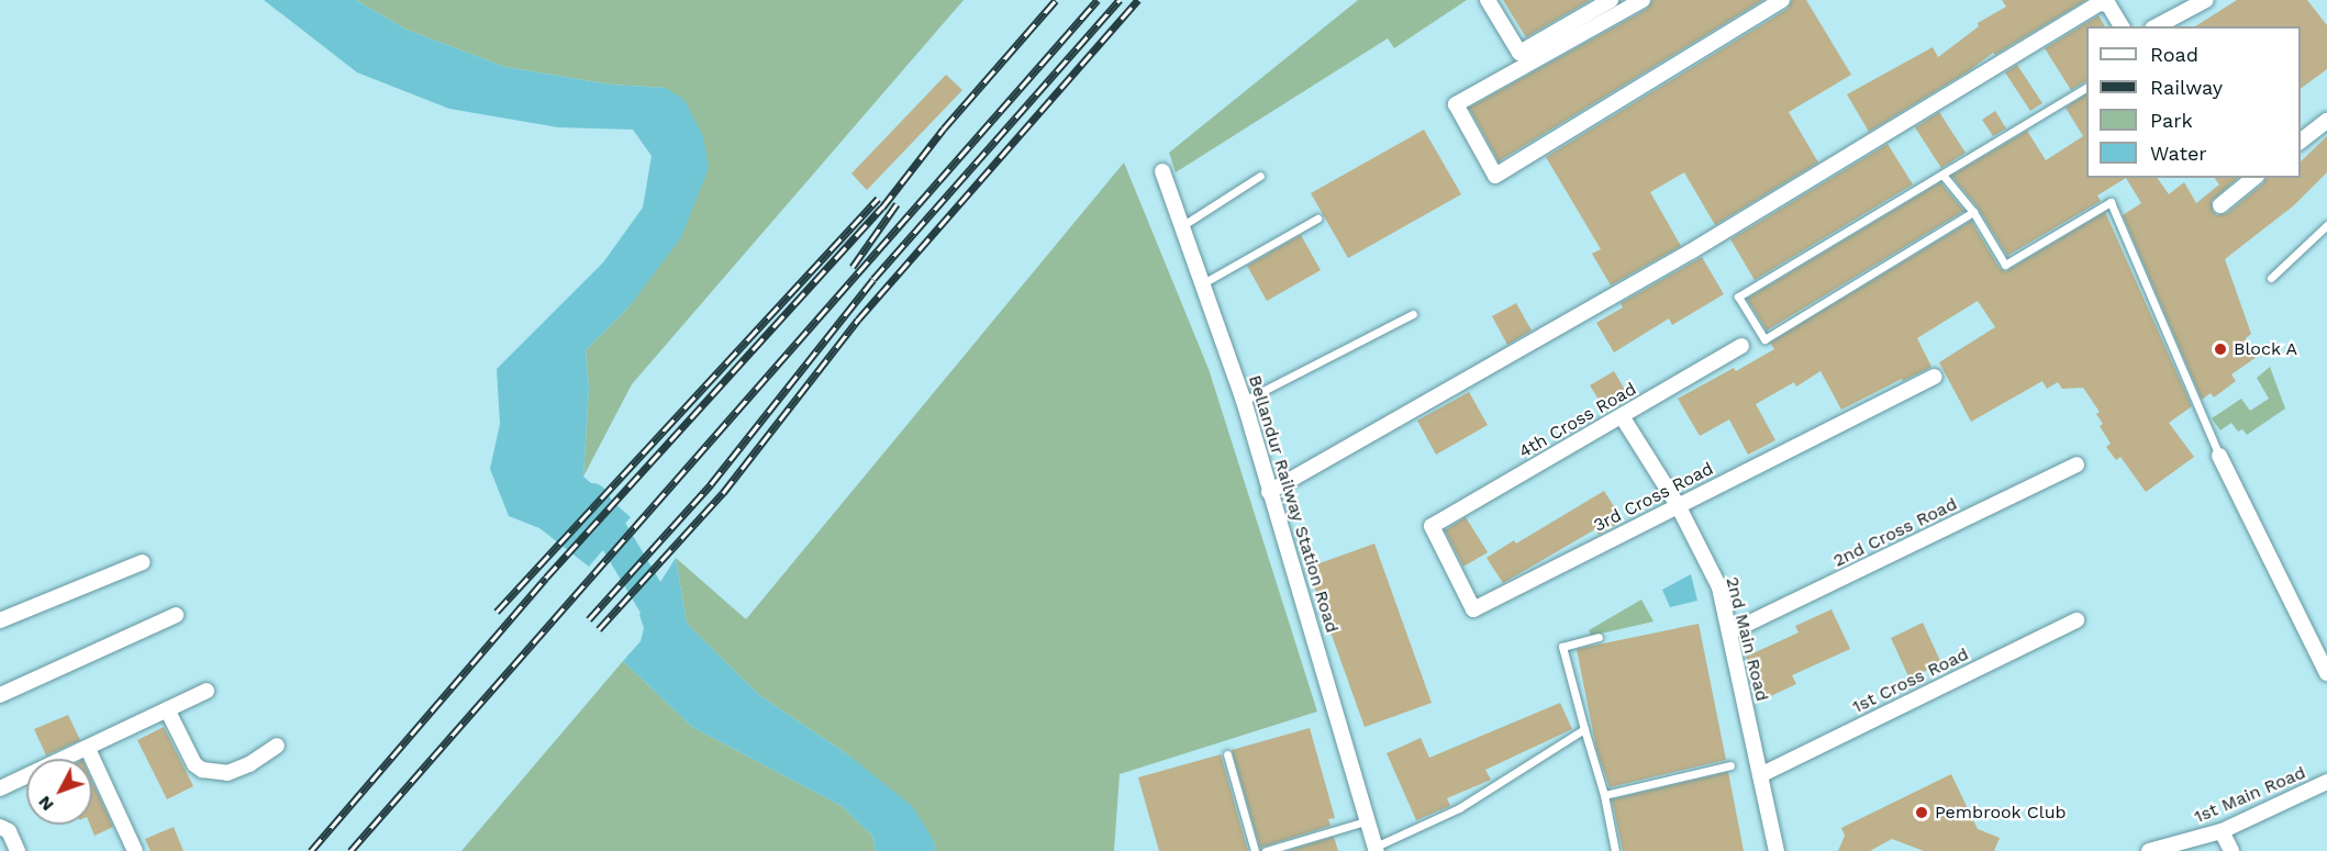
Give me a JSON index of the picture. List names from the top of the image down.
{
  "streets": {
    "street": [
      "4th Cross Road",
      "3rd Cross Road",
      "Bellandur Railway Station Road",
      "2nd Cross Road",
      "2nd Main Road",
      "1st Cross Road",
      "1st Main Road"
    ]
  },
  "crossings": [
    ["4th Cross Road", "3rd Cross Road"],
    ["4th Cross Road", "2nd Main Road"],
    ["3rd Cross Road", "2nd Main Road"],
    ["2nd Cross Road", "2nd Main Road"],
    ["2nd Main Road", "1st Cross Road"]
  ],
  "places": ["Block A", "Pembrook Club"],
  "legend": [
    "Road",
    "Railway",
    "Park",
    "Water"
  ],
  "north": "bottom left"
}
